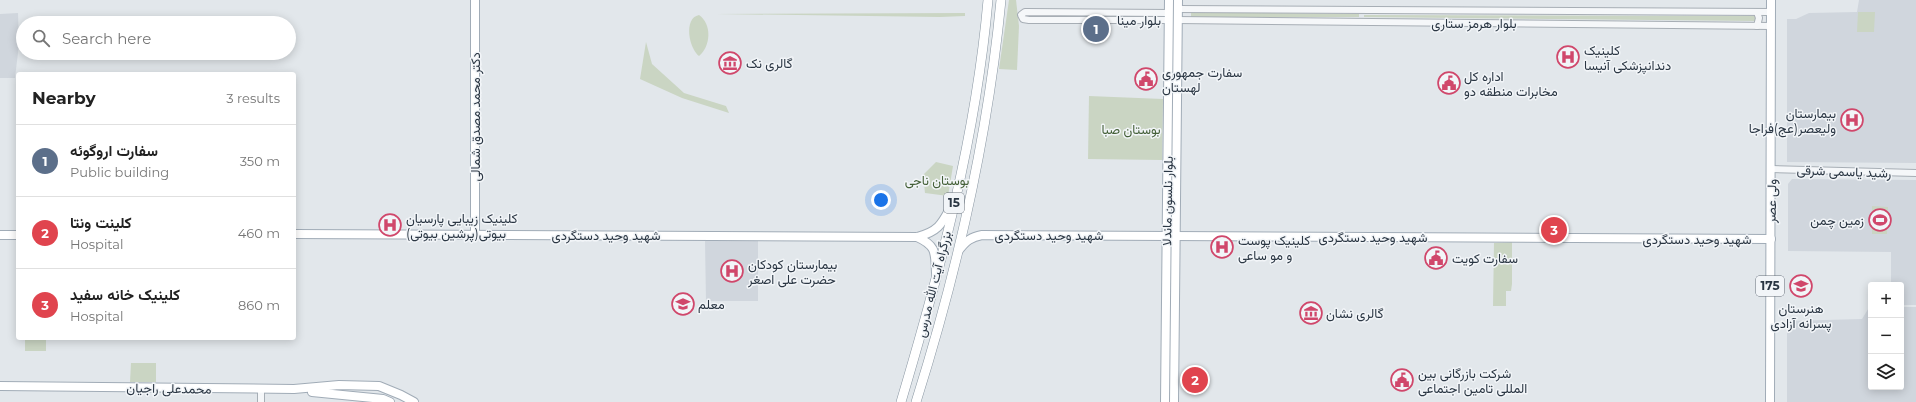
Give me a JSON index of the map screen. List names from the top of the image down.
{
  "streets": {
    "highway": ["15", "بزرگراه آیت الله مدرس"],
    "main road": [
      "دکتر محمد مصدق شمالی",
      "بلوار نلسون ماندلا",
      "ولی عصر",
      "شهید وحید دستگردی",
      "175",
      "محمدعلی راجیان"
    ],
    "street": ["بلوار مینا", "بلوار هرمز ستاری", "رشید یاسمی شرقی"]
  },
  "crossings": [
    ["بلوار مینا", "بلوار نلسون ماندلا"],
    ["بلوار هرمز ستاری", "بلوار نلسون ماندلا"],
    ["بلوار هرمز ستاری", "ولی عصر"],
    ["دکتر محمد مصدق شمالی", "شهید وحید دستگردی"],
    ["رشید یاسمی شرقی", "ولی عصر"],
    ["بلوار نلسون ماندلا", "شهید وحید دستگردی"],
    ["ولی عصر", "شهید وحید دستگردی"],
    ["شهید وحید دستگردی", "بزرگراه آیت الله مدرس"]
  ],
  "parks": ["بوستان صبا", "بوستان ناجی"],
  "places": {
    "hospital": [
      "کلینیک دندانپزشکی آنیسا",
      "بیمارستان ولیعصر(عج)فراجا",
      "کلینیک زیبایی پارسیان بیوتی(پرشین بیوتی)",
      "کلینیک پوست و مو ساعی",
      "بیمارستان کودکان حضرت علی اصغر"
    ],
    "museum": ["گالری نک", "گالری نشان"],
    "public building": [
      "سفارت جمهوری لهستان",
      "اداره کل مخابرات منطقه دو",
      "سفارت کویت",
      "شرکت بازرگانی بین المللی تامین اجتماعی"
    ],
    "sports": ["زمین چمن"],
    "school or university": ["هنرستان پسرانه آزادی", "معلم"]
  },
  "page": {
    "pins": ["1", "3", "2"],
    "search": "Search here",
    "heading": ["Nearby", "3 results"],
    "list": [
      {
        "mark": "1",
        "name": "سفارت اروگوئه",
        "note": "Public building",
        "value": "350 m"
      },
      {
        "mark": "2",
        "name": "کلینت ونتا",
        "note": "Hospital",
        "value": "460 m"
      },
      {
        "mark": "3",
        "name": "کلینیک خانه سفید",
        "note": "Hospital",
        "value": "860 m"
      }
    ],
    "map_buttons": ["+", "−"]
  }
}
